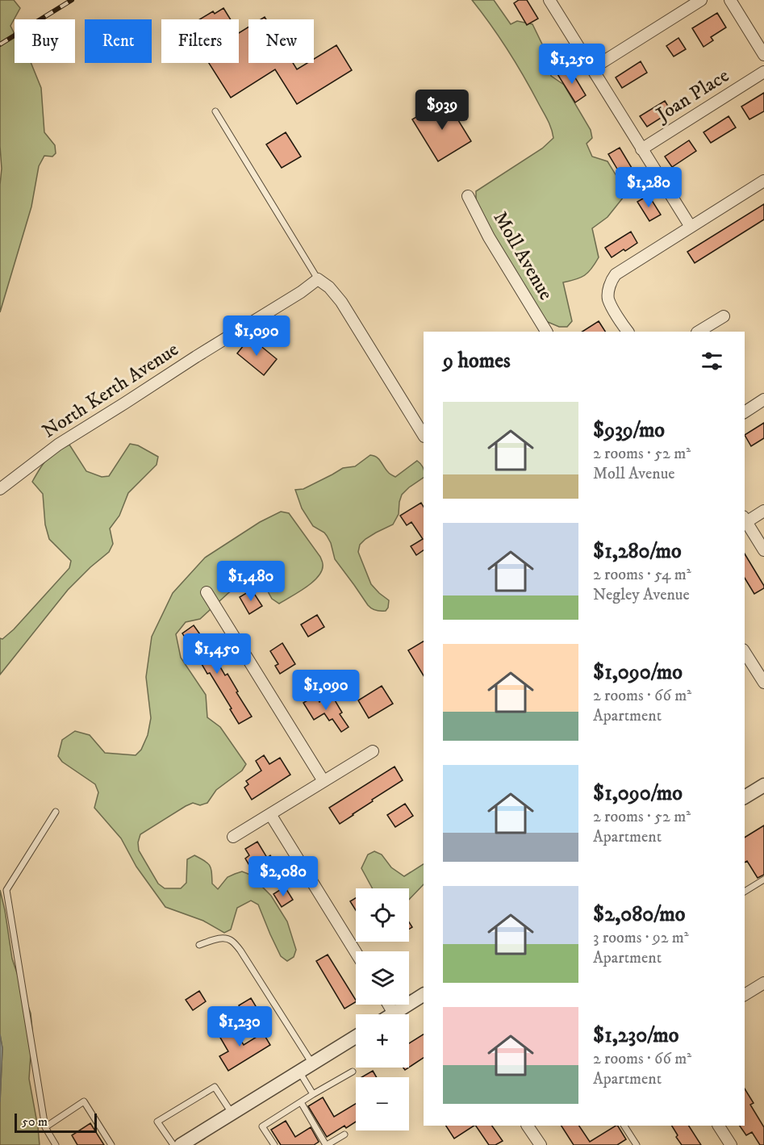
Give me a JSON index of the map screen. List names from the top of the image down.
{
  "streets": {
    "street": ["Joan Place", "Moll Avenue", "North Kerth Avenue"]
  },
  "scale_bar": "50 m",
  "page": {
    "chip": [
      "Buy",
      "Rent",
      "Filters",
      "New"
    ],
    "price": [
      "$1,250",
      "$939",
      "$1,280",
      "$1,090",
      "$1,480",
      "$1,450",
      "$1,090",
      "$2,080",
      "$1,230"
    ],
    "heading": "9 homes",
    "list": [
      {
        "name": "$939/mo",
        "note": "2 rooms · 52 m² · Moll Avenue"
      },
      {
        "name": "$1,280/mo",
        "note": "2 rooms · 54 m² · Negley Avenue"
      },
      {
        "name": "$1,090/mo",
        "note": "2 rooms · 66 m² · Apartment"
      },
      {
        "name": "$1,090/mo",
        "note": "2 rooms · 52 m² · Apartment"
      },
      {
        "name": "$2,080/mo",
        "note": "3 rooms · 92 m² · Apartment"
      },
      {
        "name": "$1,230/mo",
        "note": "2 rooms · 66 m² · Apartment"
      }
    ],
    "map_buttons": ["+", "−"],
    "scale": "50 m"
  }
}
